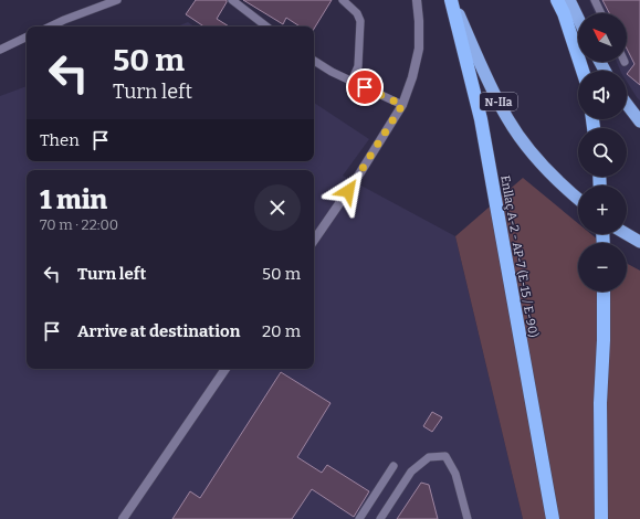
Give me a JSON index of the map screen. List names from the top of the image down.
{
  "streets": {
    "highway": ["N-IIa", "Enllaç A-2 - AP-7 (E-15 / E-90)"]
  },
  "crossings": [
    ["N-IIa", "Enllaç A-2 - AP-7 (E-15 / E-90)"]
  ],
  "north": "top left",
  "page": {
    "map_buttons": ["+", "−"],
    "turn": ["50 m", "Turn left"],
    "then": "Then",
    "heading": ["1 min", "70 m · 22:00"],
    "list": [
      {
        "name": "Turn left",
        "value": "50 m"
      },
      {
        "name": "Arrive at destination",
        "value": "20 m"
      }
    ]
  }
}
